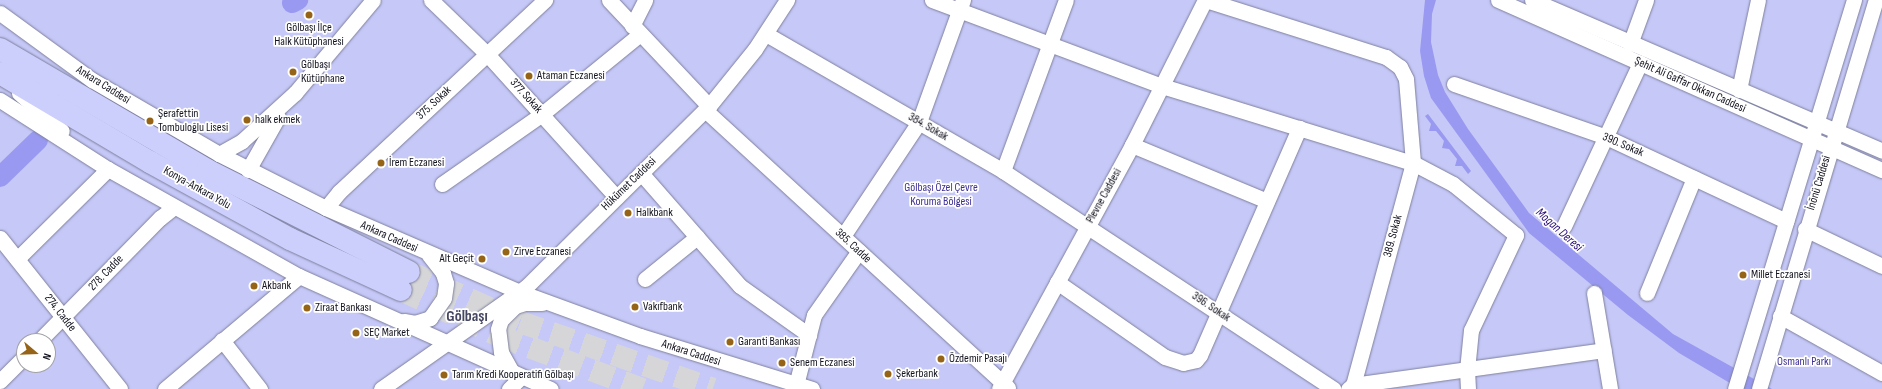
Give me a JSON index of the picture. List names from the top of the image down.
{
  "streets": {
    "highway": ["Konya-Ankara Yolu"],
    "street": [
      "Ankara Caddesi",
      "Şehit Ali Gaffar Okkan Caddesi",
      "377. Sokak",
      "375. Sokak",
      "384. Sokak",
      "390. Sokak",
      "İnönü Caddesi",
      "Hükümet Caddesi",
      "Plevne Caddesi",
      "389. Sokak",
      "385. Cadde",
      "278. Cadde",
      "396. Sokak",
      "274. Cadde"
    ]
  },
  "crossings": [
    ["Ankara Caddesi", "375. Sokak"],
    ["Ankara Caddesi", "Hükümet Caddesi"],
    ["Şehit Ali Gaffar Okkan Caddesi", "İnönü Caddesi"],
    ["377. Sokak", "375. Sokak"],
    ["377. Sokak", "Hükümet Caddesi"],
    ["384. Sokak", "Hükümet Caddesi"],
    ["384. Sokak", "Plevne Caddesi"],
    ["384. Sokak", "396. Sokak"],
    ["Hükümet Caddesi", "385. Cadde"],
    ["Plevne Caddesi", "389. Sokak"],
    ["Plevne Caddesi", "385. Cadde"],
    ["Plevne Caddesi", "396. Sokak"],
    ["278. Cadde", "274. Cadde"]
  ],
  "districts": ["Gölbaşı"],
  "water": ["Mogan Deresi"],
  "parks": ["Gölbaşı Özel Çevre Koruma Bölgesi", "Osmanlı Parkı"],
  "places": [
    "Gölbaşı İlçe Halk Kütüphanesi",
    "Gölbaşı Kütüphane",
    "Ataman Eczanesi",
    "halk ekmek",
    "Şerafettin Tombuloğlu Lisesi",
    "İrem Eczanesi",
    "Halkbank",
    "Zirve Eczanesi",
    "Alt Geçit",
    "Millet Eczanesi",
    "Akbank",
    "Vakıfbank",
    "Ziraat Bankası",
    "SEÇ Market",
    "Garanti Bankası",
    "Özdemir Pasajı",
    "Senem Eczanesi",
    "Şekerbank",
    "Tarım Kredi Kooperatifi Gölbaşı"
  ],
  "north": "right"
}
